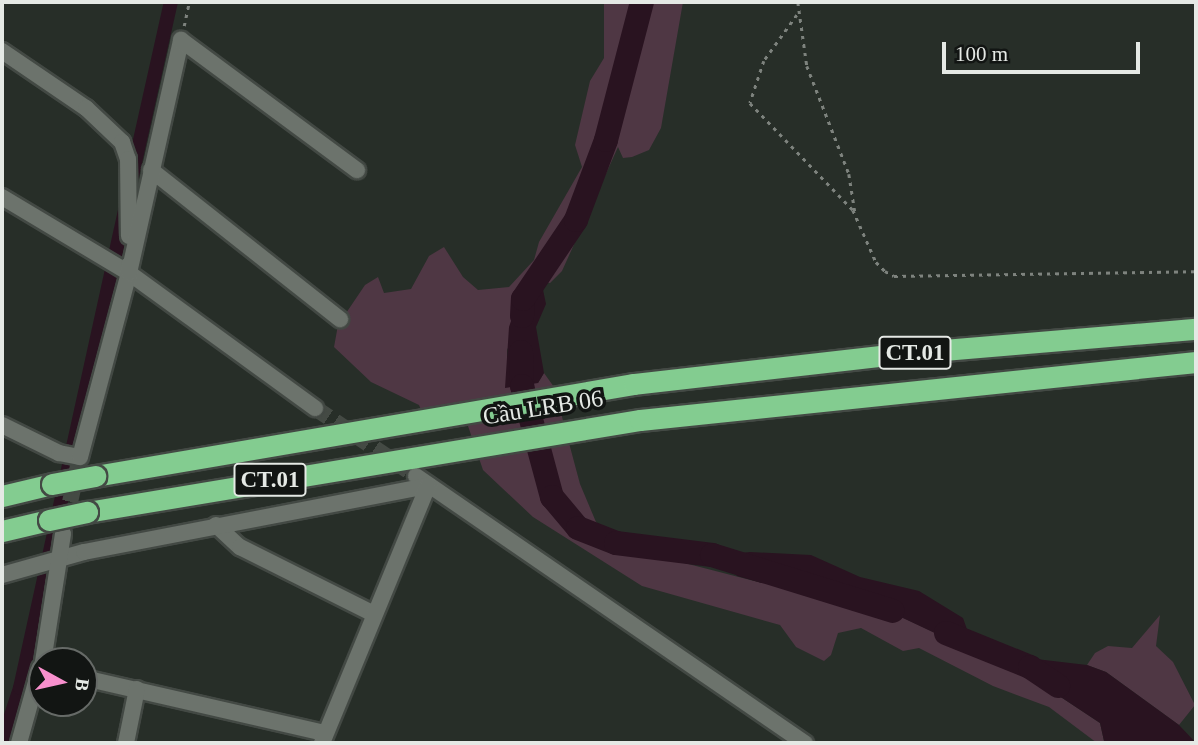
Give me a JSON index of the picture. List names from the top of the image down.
{
  "streets": {
    "highway": ["CT.01", "Cầu LRB 06"]
  },
  "crossings": [
    ["CT.01", "Cầu LRB 06"]
  ],
  "scale_bar": "100 m",
  "north": "right"
}
